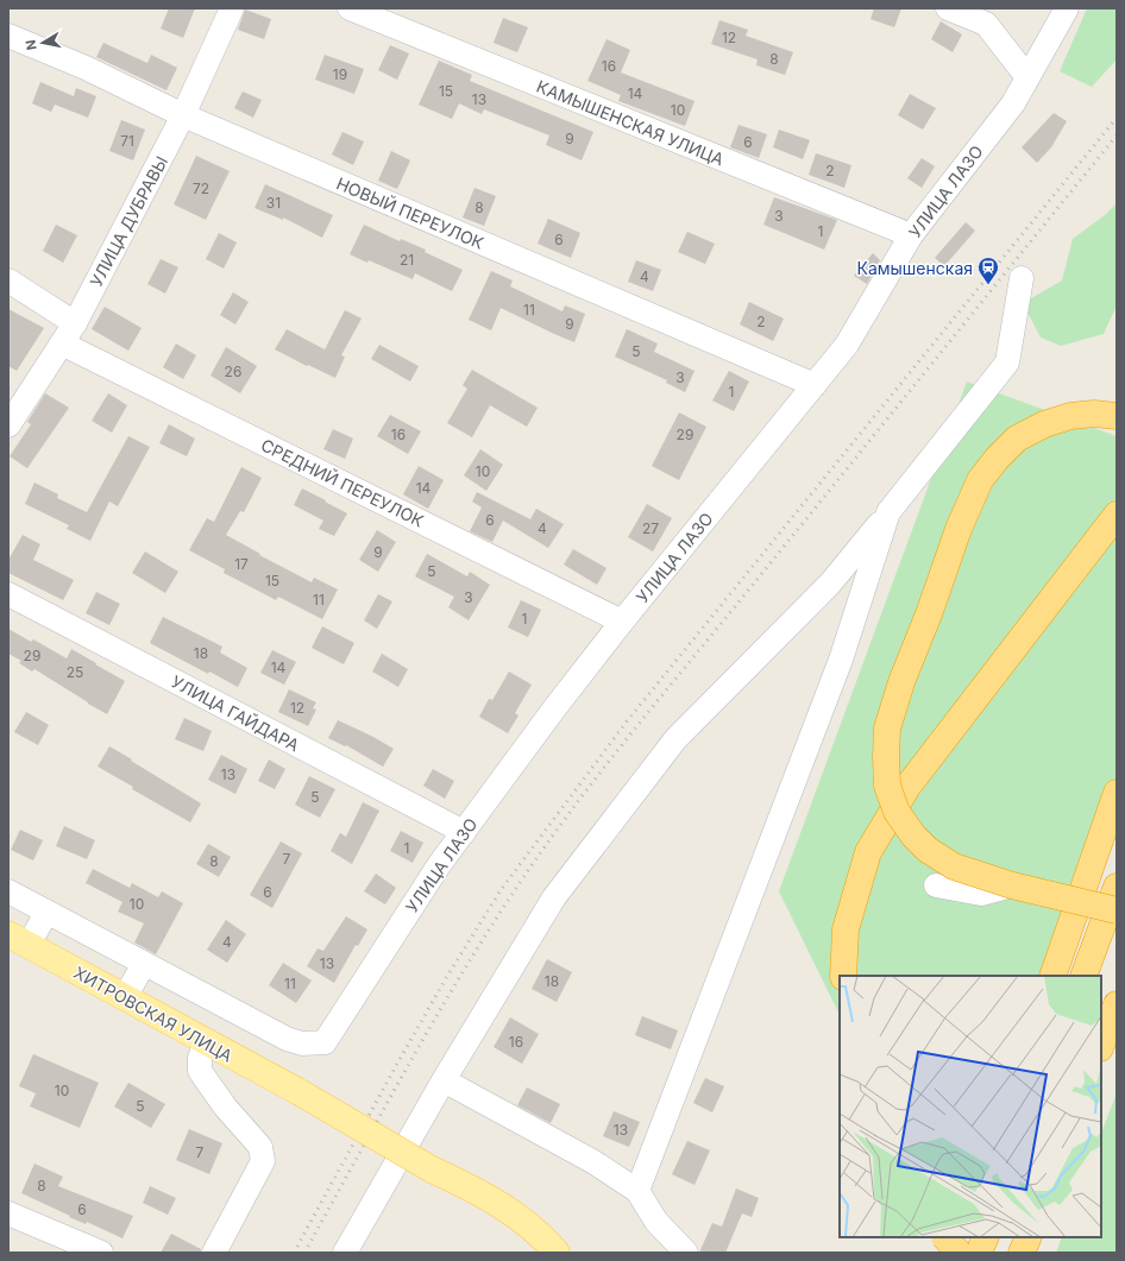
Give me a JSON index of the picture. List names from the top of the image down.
{
  "streets": {
    "main road": ["ХИТРОВСКАЯ УЛИЦА"],
    "street": [
      "КАМЫШЕНСКАЯ УЛИЦА",
      "УЛИЦА ЛАЗО",
      "НОВЫЙ ПЕРЕУЛОК",
      "УЛИЦА ДУБРАВЫ",
      "СРЕДНИЙ ПЕРЕУЛОК",
      "УЛИЦА ГАЙДАРА"
    ]
  },
  "crossings": [
    ["КАМЫШЕНСКАЯ УЛИЦА", "УЛИЦА ЛАЗО"],
    ["УЛИЦА ЛАЗО", "НОВЫЙ ПЕРЕУЛОК"],
    ["УЛИЦА ЛАЗО", "СРЕДНИЙ ПЕРЕУЛОК"],
    ["УЛИЦА ЛАЗО", "УЛИЦА ГАЙДАРА"],
    ["НОВЫЙ ПЕРЕУЛОК", "УЛИЦА ДУБРАВЫ"],
    ["УЛИЦА ДУБРАВЫ", "СРЕДНИЙ ПЕРЕУЛОК"]
  ],
  "places": {
    "station": ["Камышенская"]
  },
  "house_numbers": [
    "12",
    "8",
    "16",
    "19",
    "15",
    "14",
    "13",
    "10",
    "9",
    "71",
    "6",
    "2",
    "72",
    "31",
    "8",
    "3",
    "1",
    "6",
    "21",
    "4",
    "11",
    "2",
    "9",
    "5",
    "26",
    "3",
    "1",
    "16",
    "29",
    "10",
    "14",
    "6",
    "4",
    "27",
    "9",
    "17",
    "5",
    "15",
    "3",
    "11",
    "1",
    "18",
    "29",
    "14",
    "25",
    "12",
    "13",
    "5",
    "1",
    "7",
    "8",
    "6",
    "10",
    "4",
    "13",
    "18",
    "11",
    "16",
    "10",
    "5",
    "13",
    "7",
    "8",
    "6"
  ],
  "north": "left"
}
